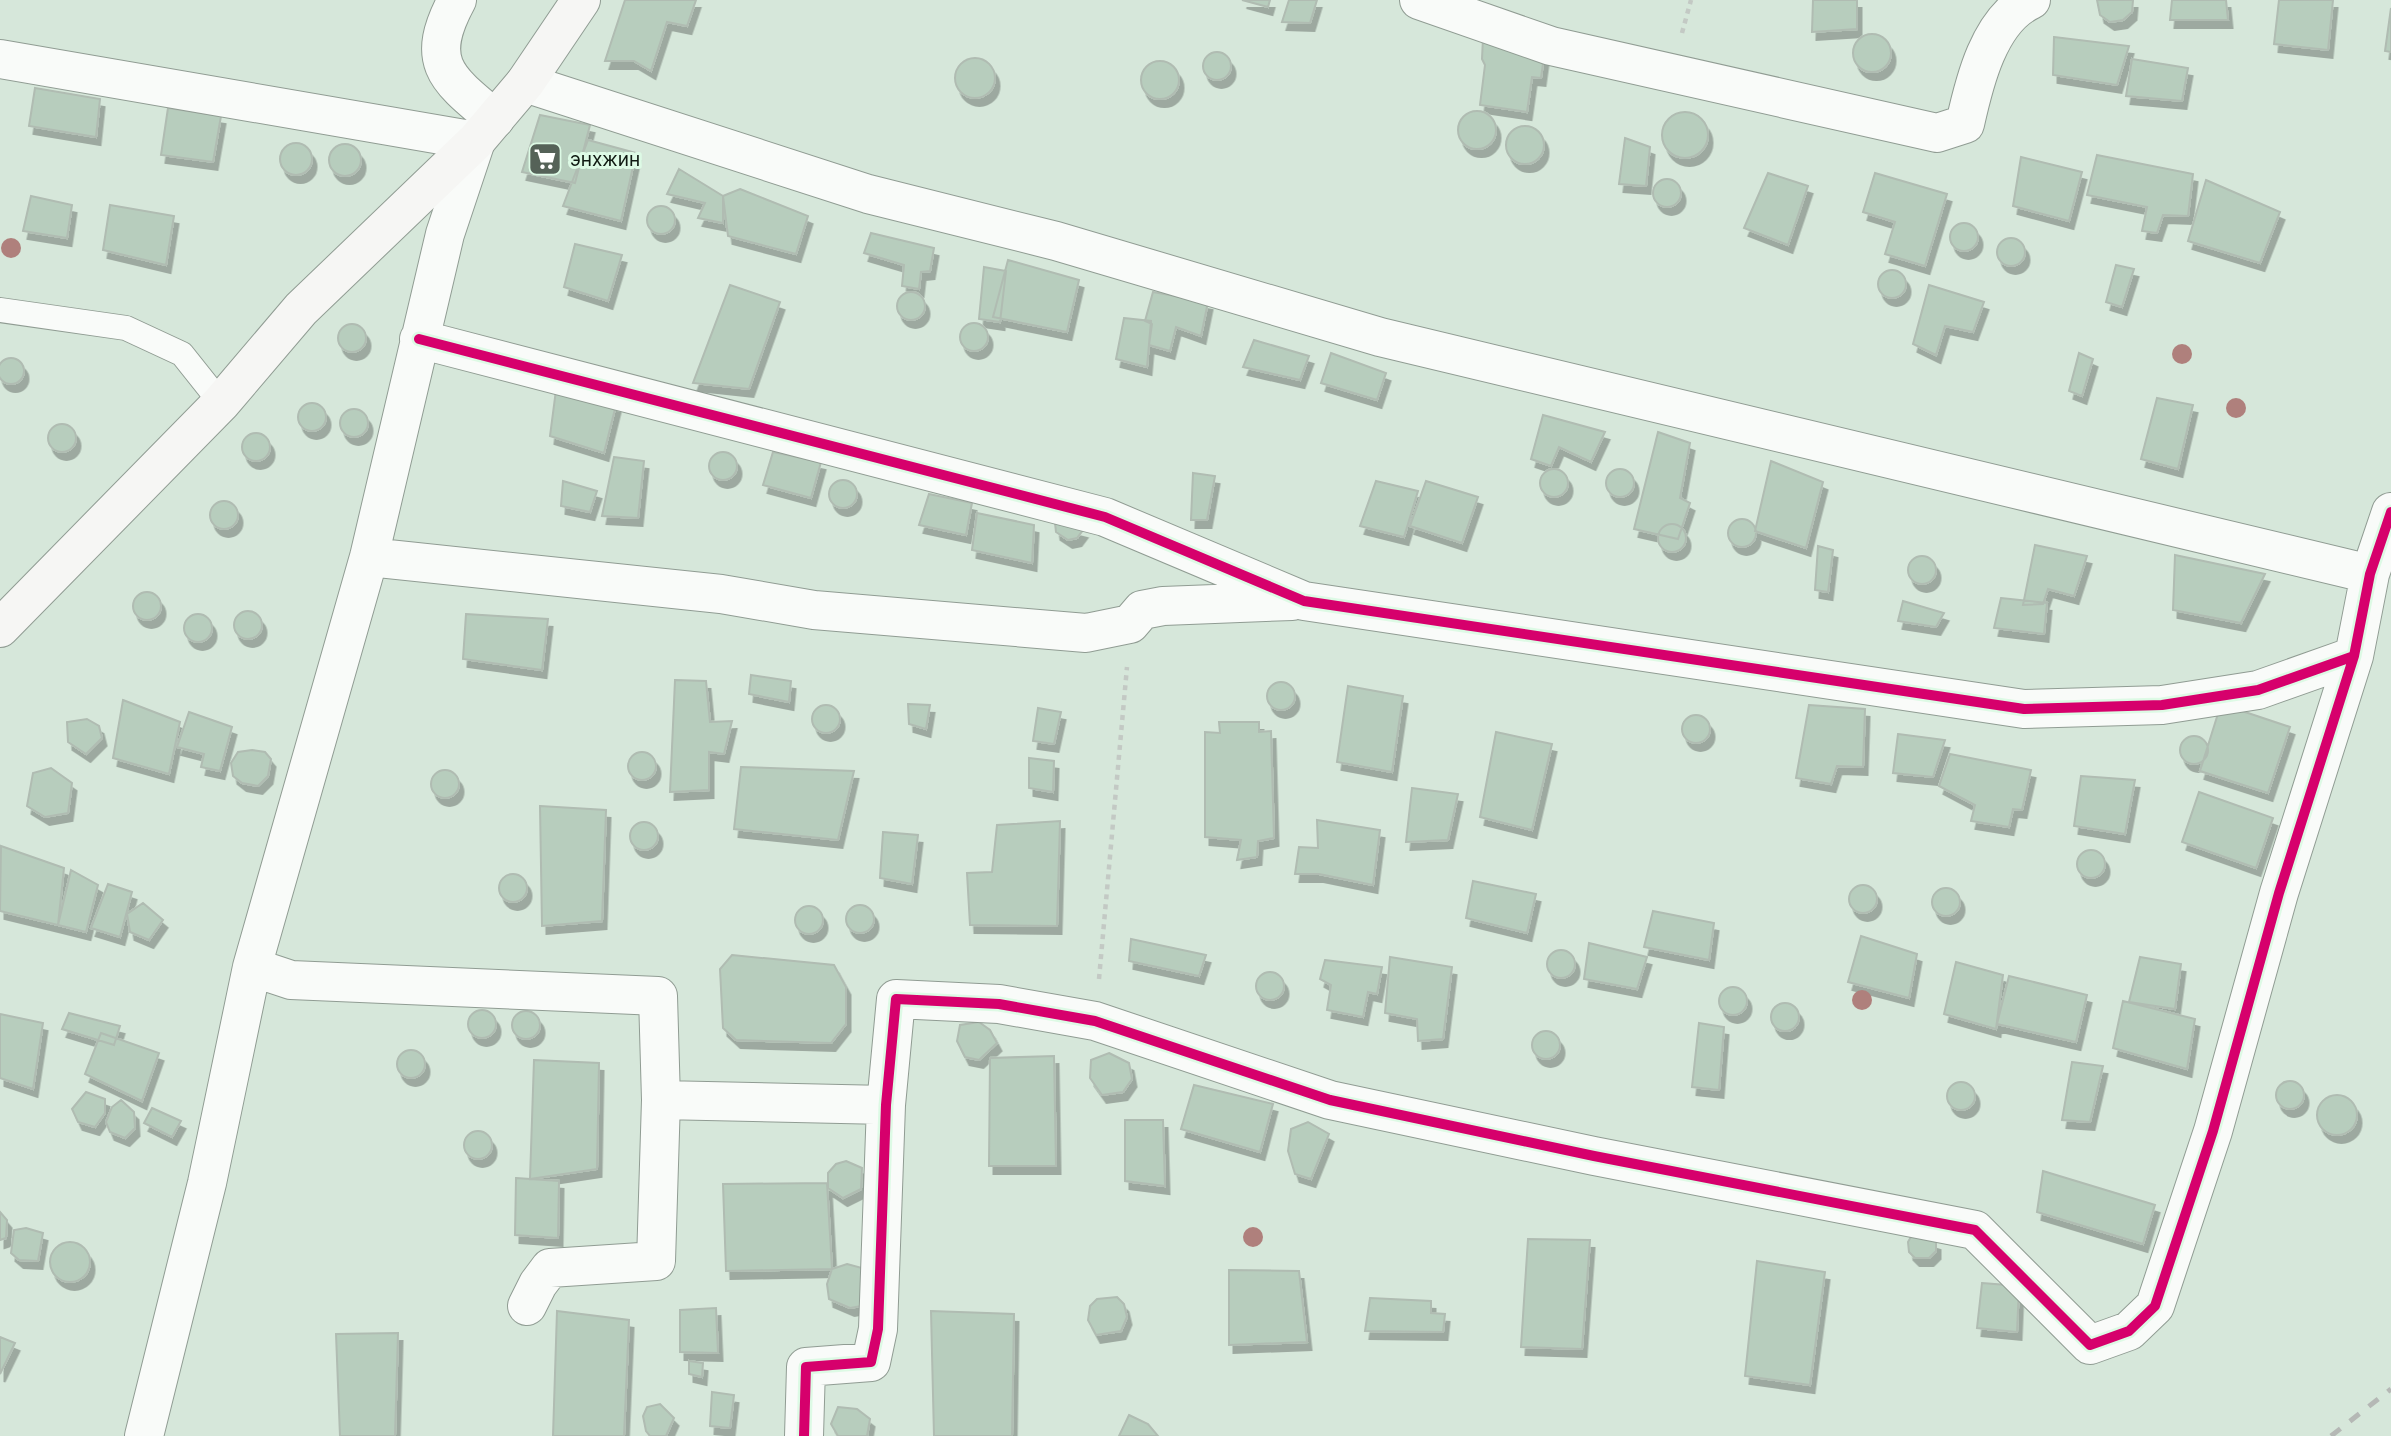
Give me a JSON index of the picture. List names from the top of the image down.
{
  "places": {
    "supermarket": ["энхжин"]
  }
}
